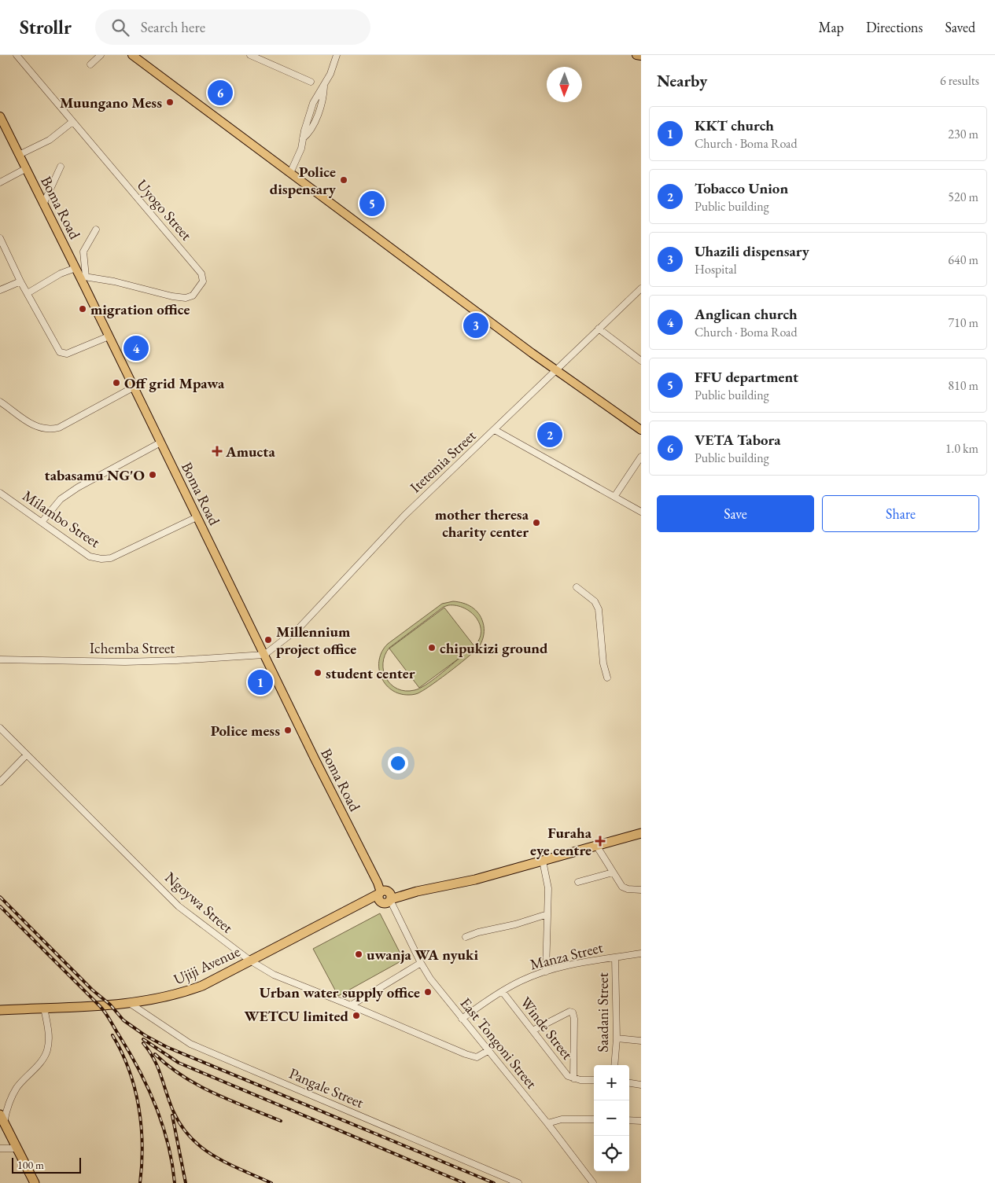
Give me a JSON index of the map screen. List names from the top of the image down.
{
  "streets": {
    "highway": ["Ujiji Avenue"],
    "main road": ["Boma Road"],
    "street": [
      "Uyogo Street",
      "Itetemia Street",
      "Milambo Street",
      "Ichemba Street",
      "Ngoywa Street",
      "Manza Street",
      "Saadani Street",
      "Winde Street",
      "East Tongoni Street",
      "Pangale Street"
    ]
  },
  "crossings": [
    ["Boma Road", "Uyogo Street"],
    ["Boma Road", "Itetemia Street"],
    ["Boma Road", "Milambo Street"],
    ["Boma Road", "Ichemba Street"],
    ["Boma Road", "Ujiji Avenue"],
    ["Boma Road", "East Tongoni Street"],
    ["Itetemia Street", "Ichemba Street"],
    ["Ngoywa Street", "Ujiji Avenue"],
    ["Ngoywa Street", "East Tongoni Street"],
    ["Manza Street", "Saadani Street"],
    ["Manza Street", "Winde Street"],
    ["Manza Street", "East Tongoni Street"],
    ["Ujiji Avenue", "East Tongoni Street"],
    ["Ujiji Avenue", "Pangale Street"]
  ],
  "places": {
    "other": [
      "Muungano Mess",
      "Police dispensary",
      "migration office",
      "Off grid Mpawa",
      "tabasamu NG'O",
      "mother theresa charity center",
      "Millennium project office",
      "chipukizi ground",
      "student center",
      "Police mess",
      "uwanja WA nyuki",
      "Urban water supply office",
      "WETCU limited"
    ],
    "health": ["Amucta", "Furaha eye centre"]
  },
  "scale_bar": "100 m",
  "north": "bottom",
  "page": {
    "header": "Strollr",
    "search": "Search here",
    "nav": ["Map", "Directions", "Saved"],
    "heading": ["Nearby", "6 results"],
    "pins": [
      "6",
      "5",
      "3",
      "4",
      "2",
      "1"
    ],
    "list": [
      {
        "mark": "1",
        "name": "KKT church",
        "note": "Church · Boma Road",
        "value": "230 m"
      },
      {
        "mark": "2",
        "name": "Tobacco Union",
        "note": "Public building",
        "value": "520 m"
      },
      {
        "mark": "3",
        "name": "Uhazili dispensary",
        "note": "Hospital",
        "value": "640 m"
      },
      {
        "mark": "4",
        "name": "Anglican church",
        "note": "Church · Boma Road",
        "value": "710 m"
      },
      {
        "mark": "5",
        "name": "FFU department",
        "note": "Public building",
        "value": "810 m"
      },
      {
        "mark": "6",
        "name": "VETA Tabora",
        "note": "Public building",
        "value": "1.0 km"
      }
    ],
    "buttons": ["Save", "Share"],
    "map_buttons": ["+", "−"],
    "scale": "100 m"
  }
}
